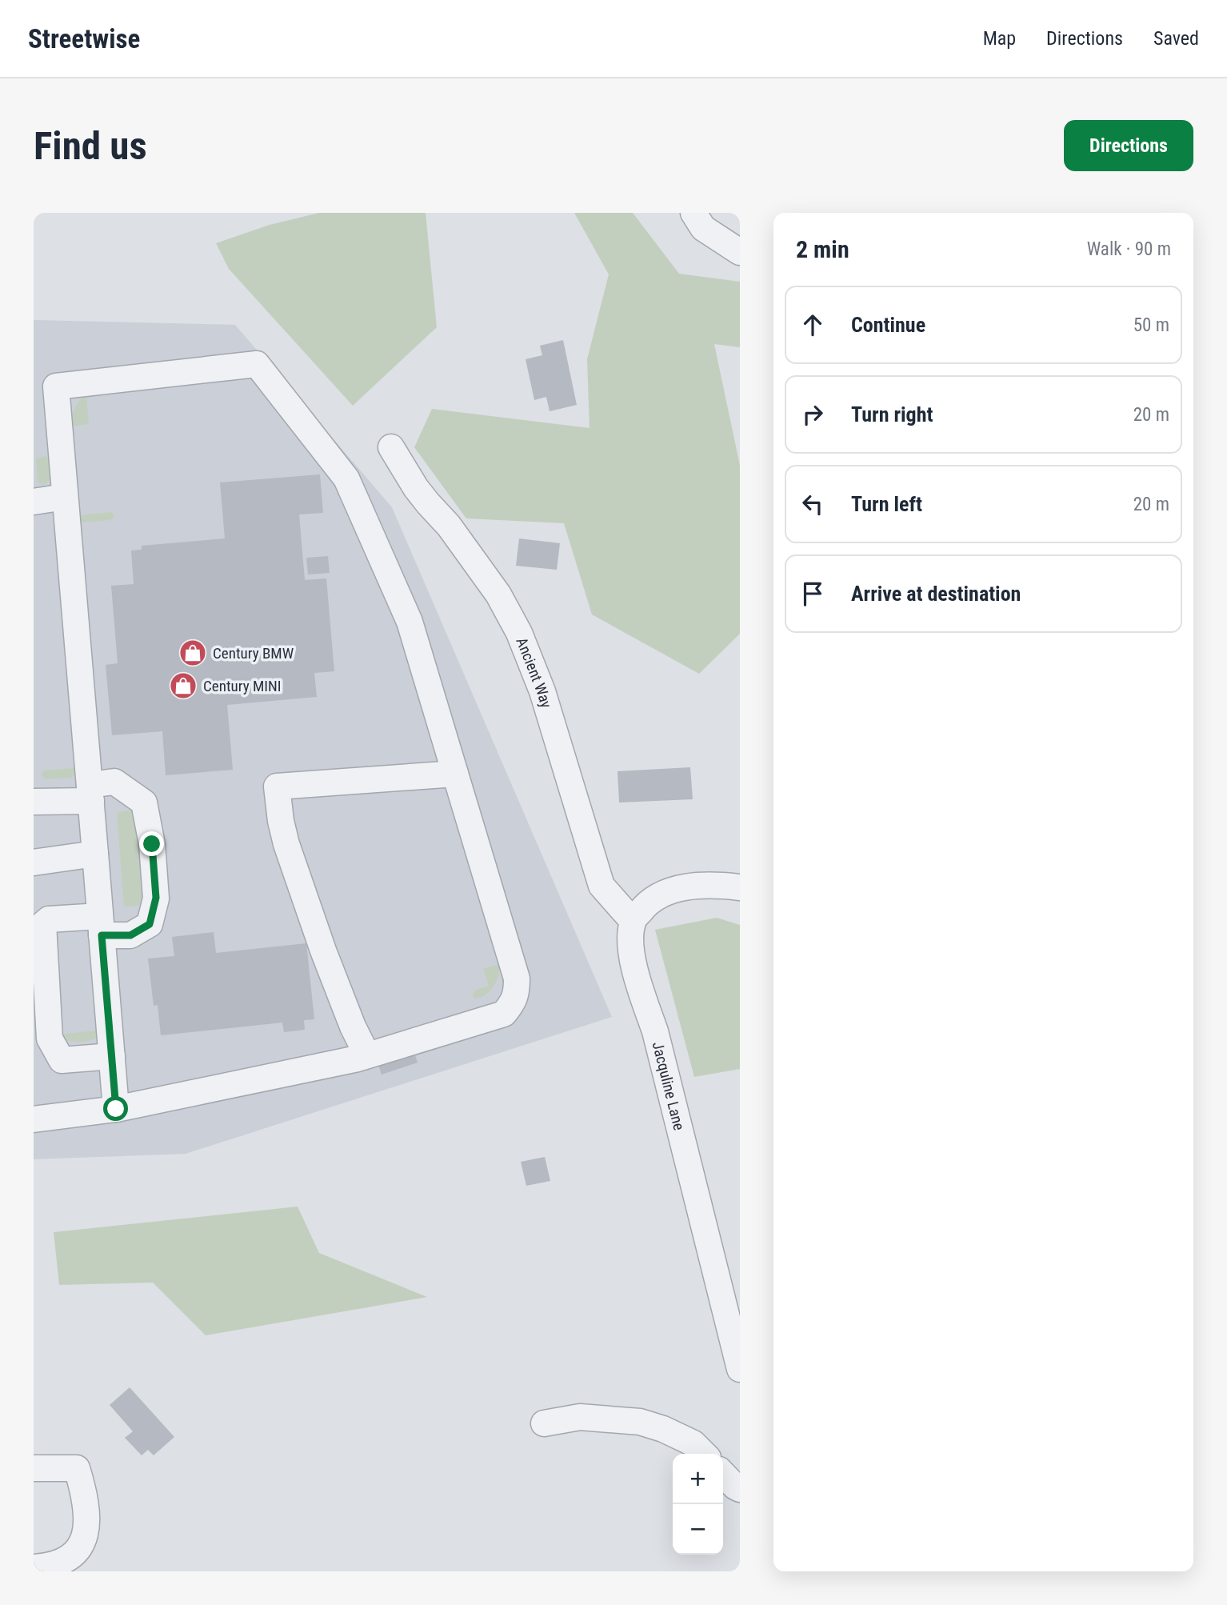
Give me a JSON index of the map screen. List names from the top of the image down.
{
  "streets": {
    "street": ["Ancient Way", "Jacquline Lane"]
  },
  "crossings": [
    ["Ancient Way", "Jacquline Lane"]
  ],
  "places": {
    "shop": ["Century BMW", "Century MINI"]
  },
  "page": {
    "header": "Streetwise",
    "nav": ["Map", "Directions", "Saved"],
    "buttons": "Directions",
    "title": "Find us",
    "heading": ["2 min", "Walk · 90 m"],
    "list": [
      ["Continue", "50 m"],
      ["Turn right", "20 m"],
      ["Turn left", "20 m"],
      "Arrive at destination"
    ],
    "map_buttons": ["+", "−"]
  }
}
